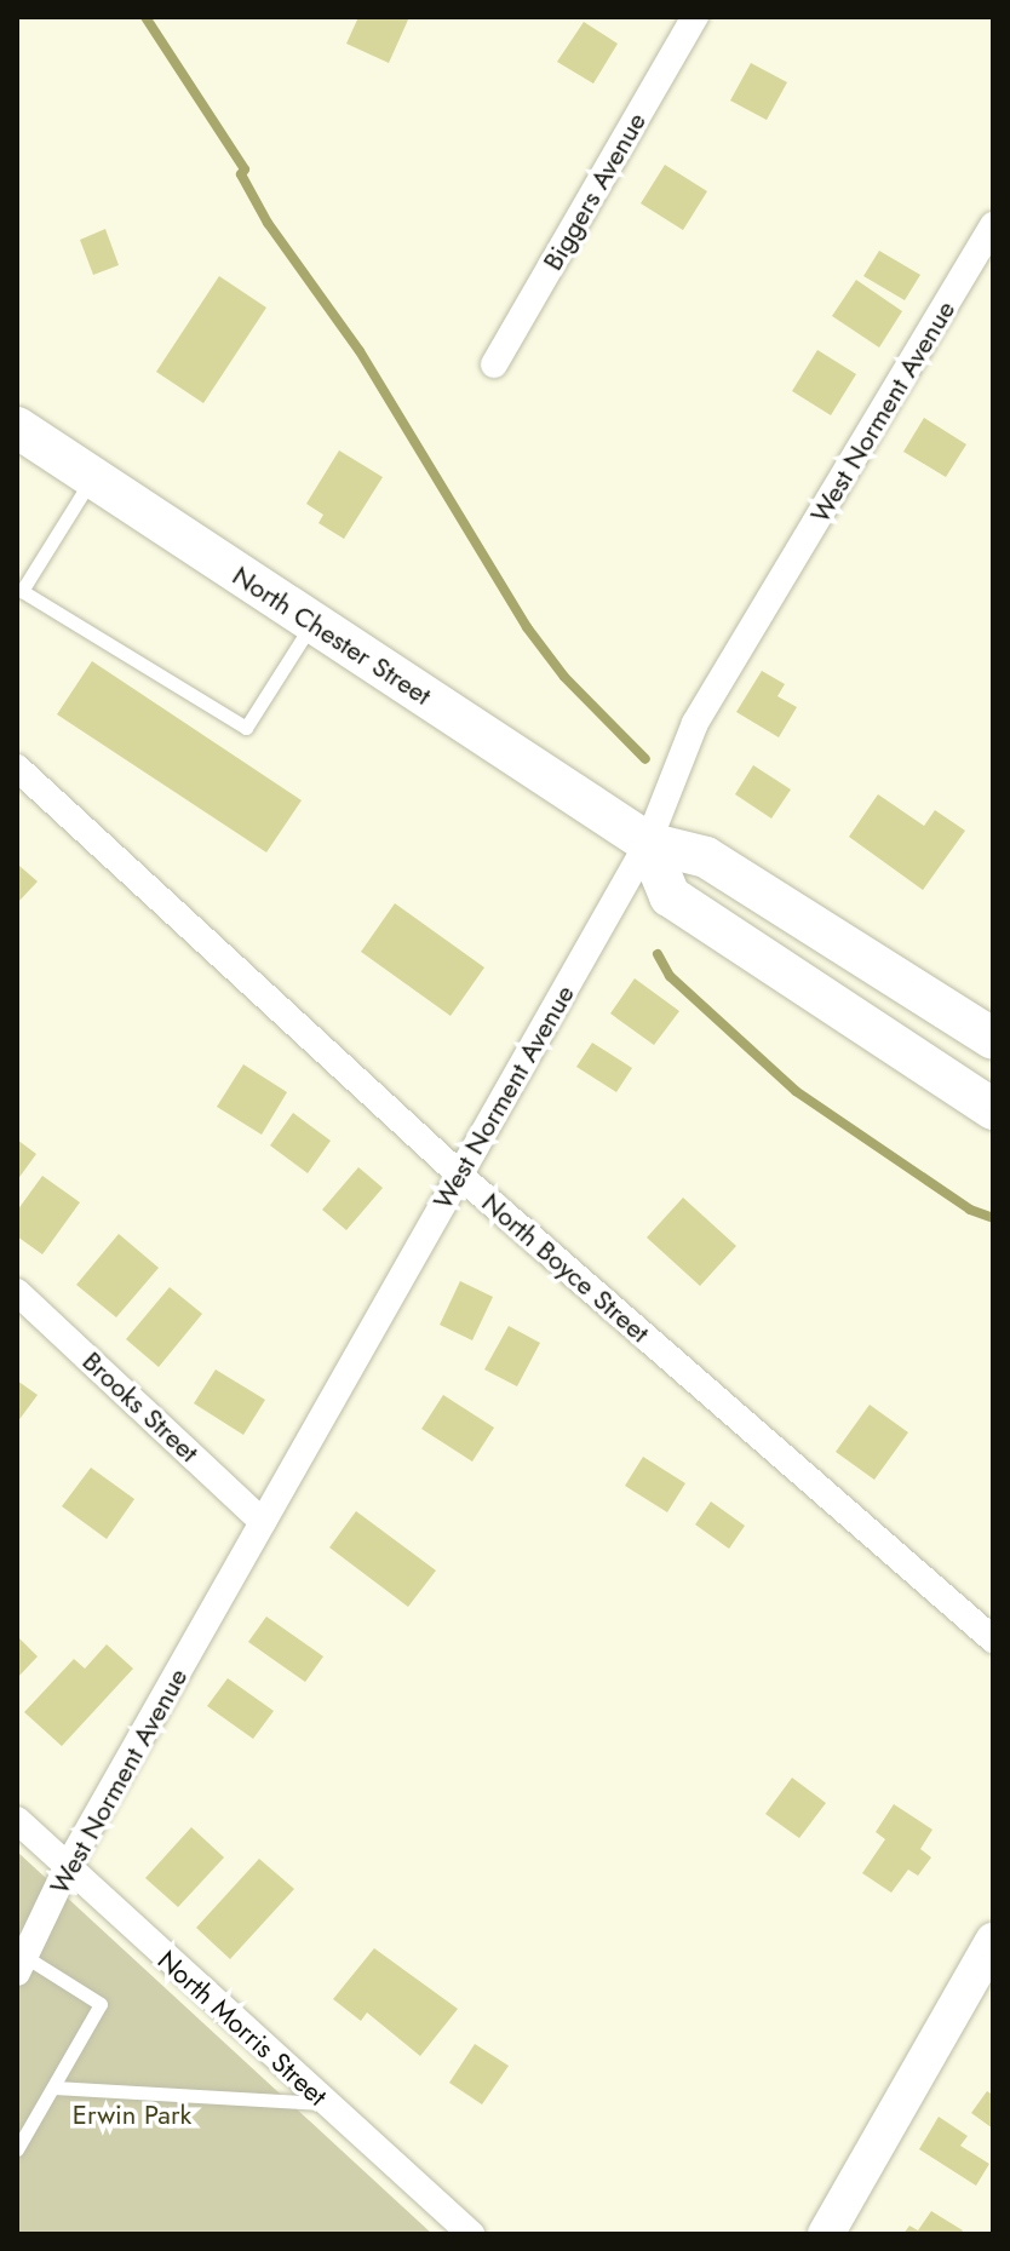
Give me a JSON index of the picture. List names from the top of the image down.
{
  "streets": {
    "main road": ["North Chester Street"],
    "street": [
      "Biggers Avenue",
      "West Norment Avenue",
      "North Boyce Street",
      "Brooks Street",
      "North Morris Street"
    ]
  },
  "crossings": [
    ["West Norment Avenue", "North Chester Street"],
    ["West Norment Avenue", "North Boyce Street"],
    ["West Norment Avenue", "Brooks Street"],
    ["West Norment Avenue", "North Morris Street"]
  ],
  "parks": ["Erwin Park"]
}
